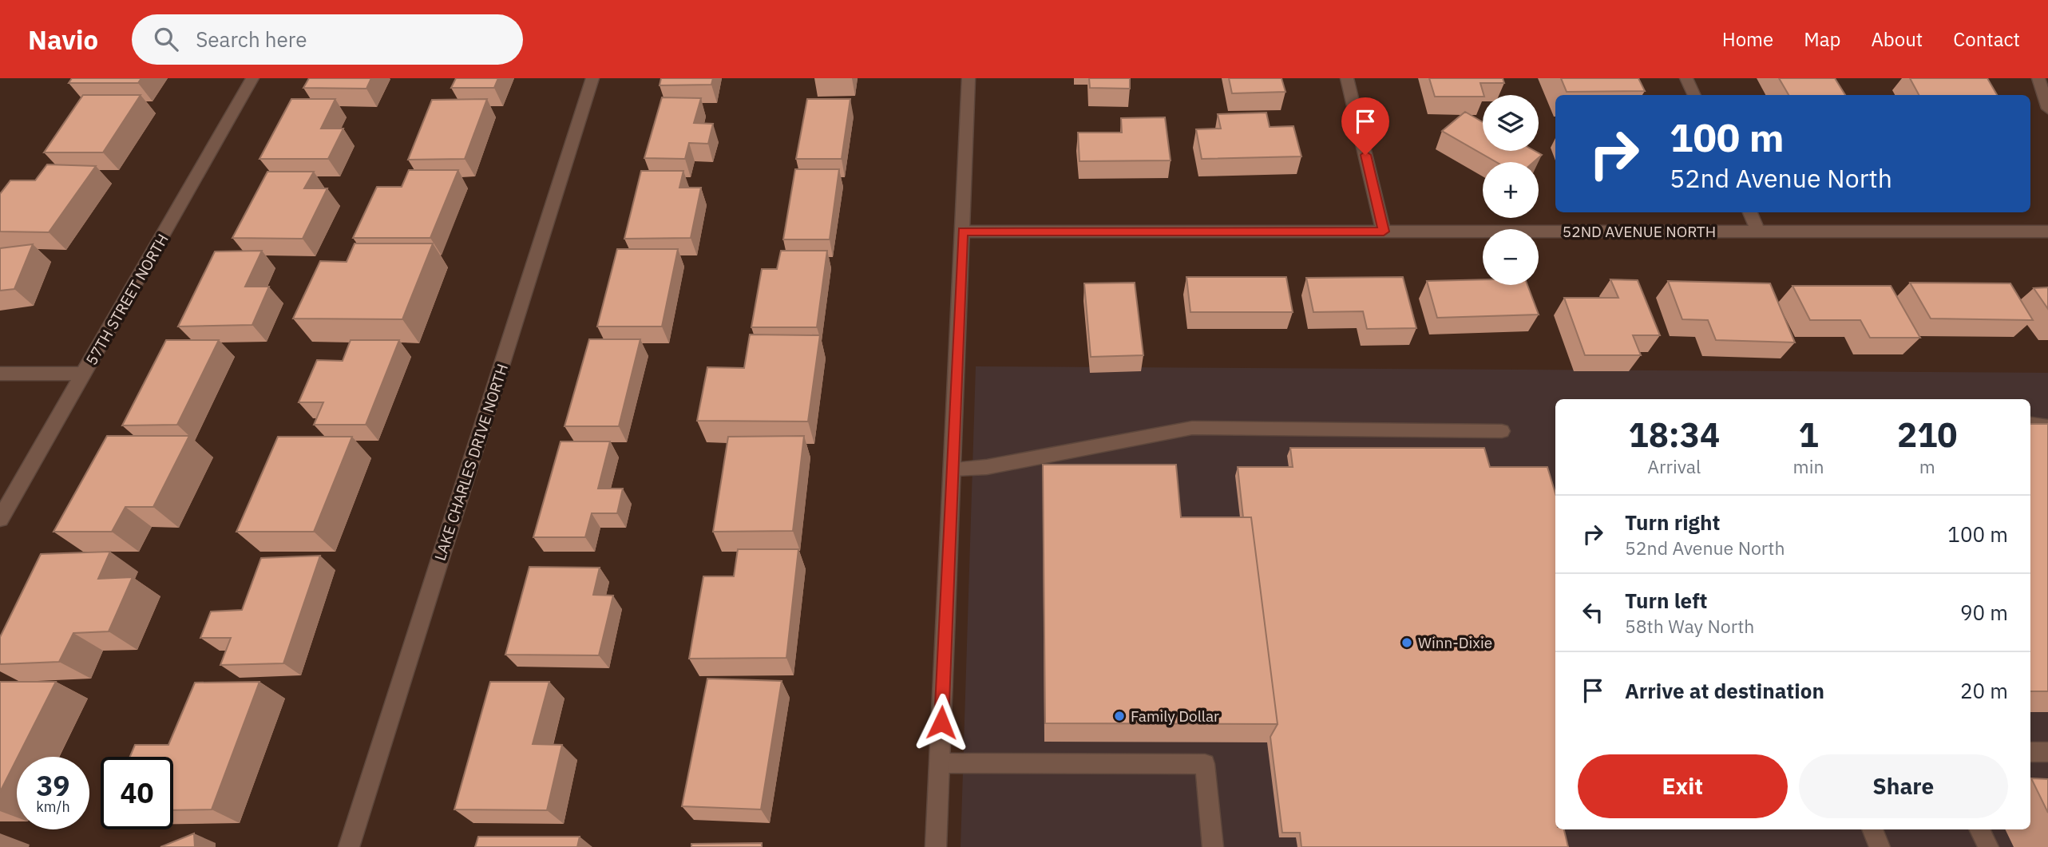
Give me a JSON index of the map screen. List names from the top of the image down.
{
  "streets": {
    "street": ["52ND AVENUE NORTH", "57TH STREET NORTH", "LAKE CHARLES DRIVE NORTH"]
  },
  "places": ["Winn-Dixie", "Family Dollar"],
  "page": {
    "header": "Navio",
    "search": "Search here",
    "nav": [
      "Home",
      "Map",
      "About",
      "Contact"
    ],
    "map_buttons": ["+", "−"],
    "turn": ["100 m", "52nd Avenue North"],
    "eta": [
      "18:34",
      "Arrival",
      "1",
      "min",
      "210",
      "m"
    ],
    "list": [
      {
        "name": "Turn right",
        "note": "52nd Avenue North",
        "value": "100 m"
      },
      {
        "name": "Turn left",
        "note": "58th Way North",
        "value": "90 m"
      },
      {
        "name": "Arrive at destination",
        "value": "20 m"
      }
    ],
    "buttons": ["Exit", "Share"],
    "speed": "39 km/h",
    "limit": "40"
  }
}
